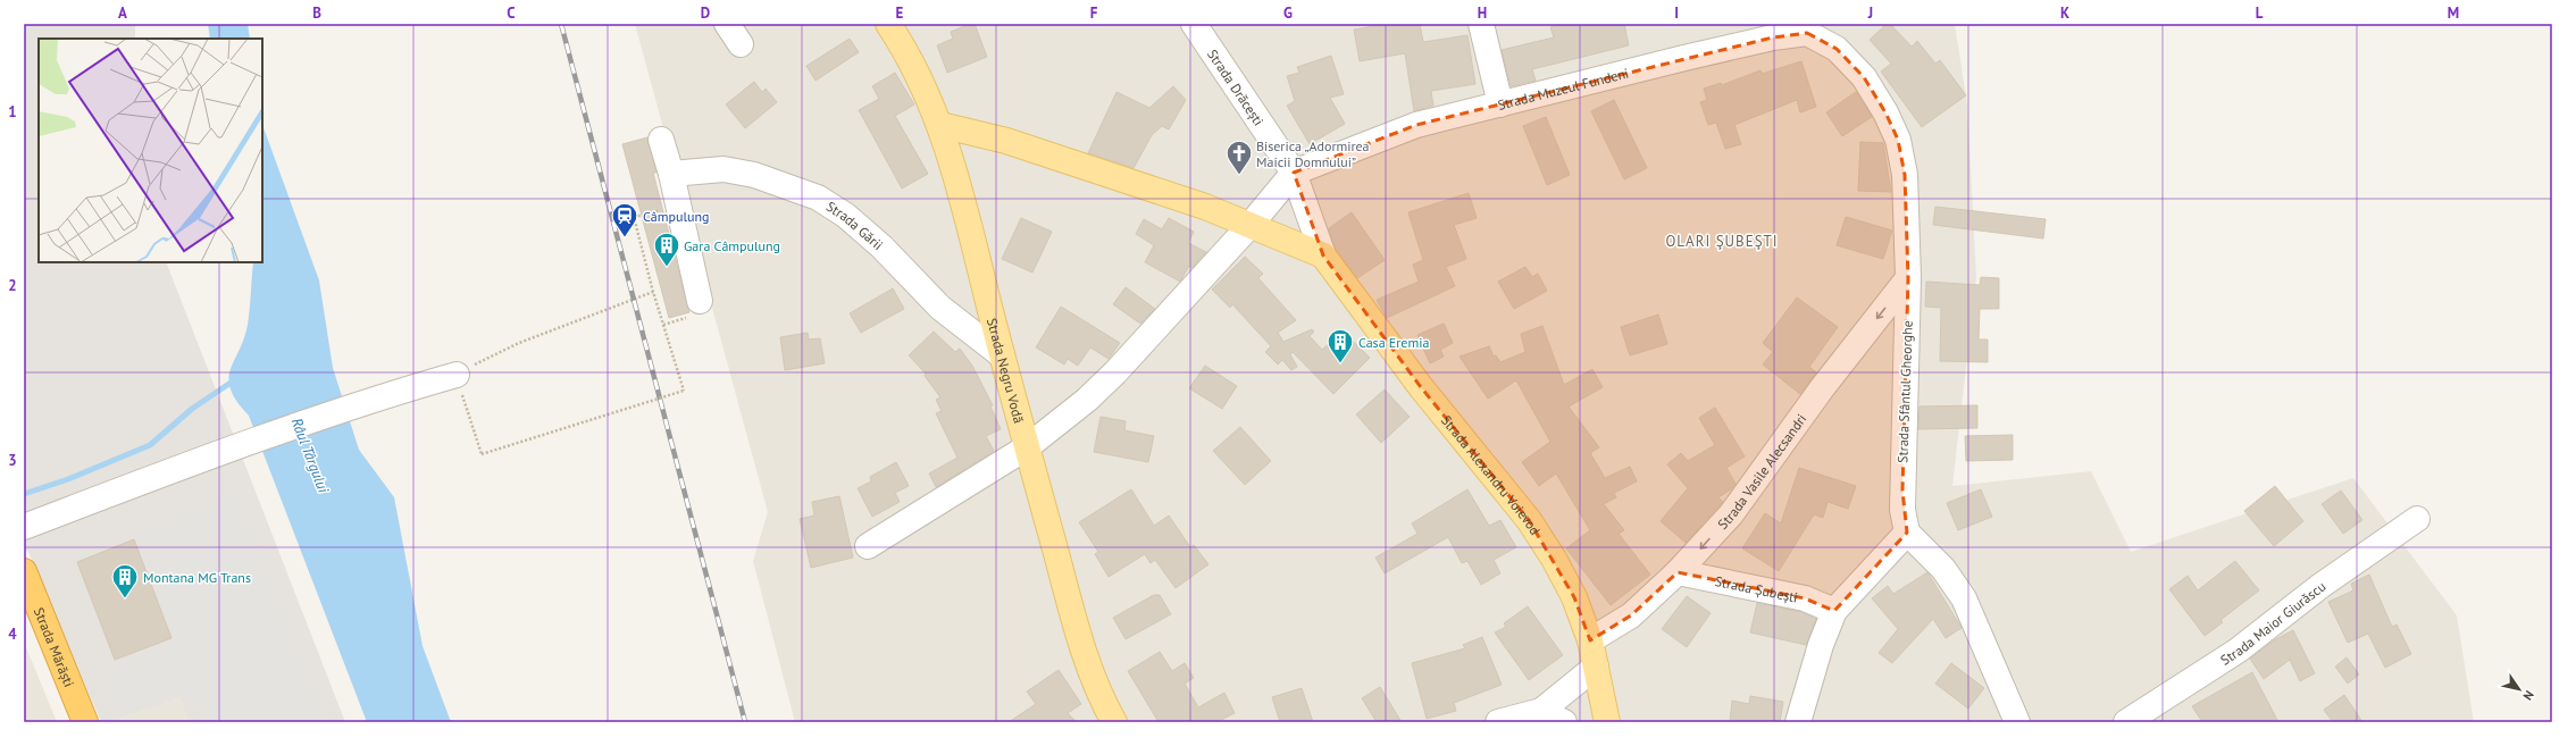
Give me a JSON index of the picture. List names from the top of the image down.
{
  "streets": {
    "highway": ["Strada Mărăști"],
    "main road": ["Strada Negru Vodă", "Strada Alexandru Voievod"],
    "street": [
      "Strada Drăcești",
      "Strada Muzeul Fundeni",
      "Strada Gării",
      "Strada Sfântul Gheorghe",
      "Strada Vasile Alecsandri",
      "Strada Șubești",
      "Strada Maior Giurăscu"
    ]
  },
  "crossings": [
    ["Strada Drăcești", "Strada Muzeul Fundeni"],
    ["Strada Drăcești", "Strada Alexandru Voievod"],
    ["Strada Muzeul Fundeni", "Strada Sfântul Gheorghe"],
    ["Strada Gării", "Strada Negru Vodă"],
    ["Strada Sfântul Gheorghe", "Strada Vasile Alecsandri"],
    ["Strada Vasile Alecsandri", "Strada Alexandru Voievod"],
    ["Strada Vasile Alecsandri", "Strada Șubești"]
  ],
  "districts": ["OLARI ŞUBEŞTI"],
  "water": ["Râul Târgului"],
  "places": {
    "church": ["Biserica „Adormirea Maicii Domnului”"],
    "station": ["Câmpulung"],
    "building": ["Gara Câmpulung", "Casa Eremia", "Montana MG Trans"]
  },
  "north": "bottom right",
  "grid": {
    "columns": [
      "A",
      "B",
      "C",
      "D",
      "E",
      "F",
      "G",
      "H",
      "I",
      "J",
      "K",
      "L",
      "M"
    ],
    "rows": [
      "1",
      "2",
      "3",
      "4"
    ]
  }
}
